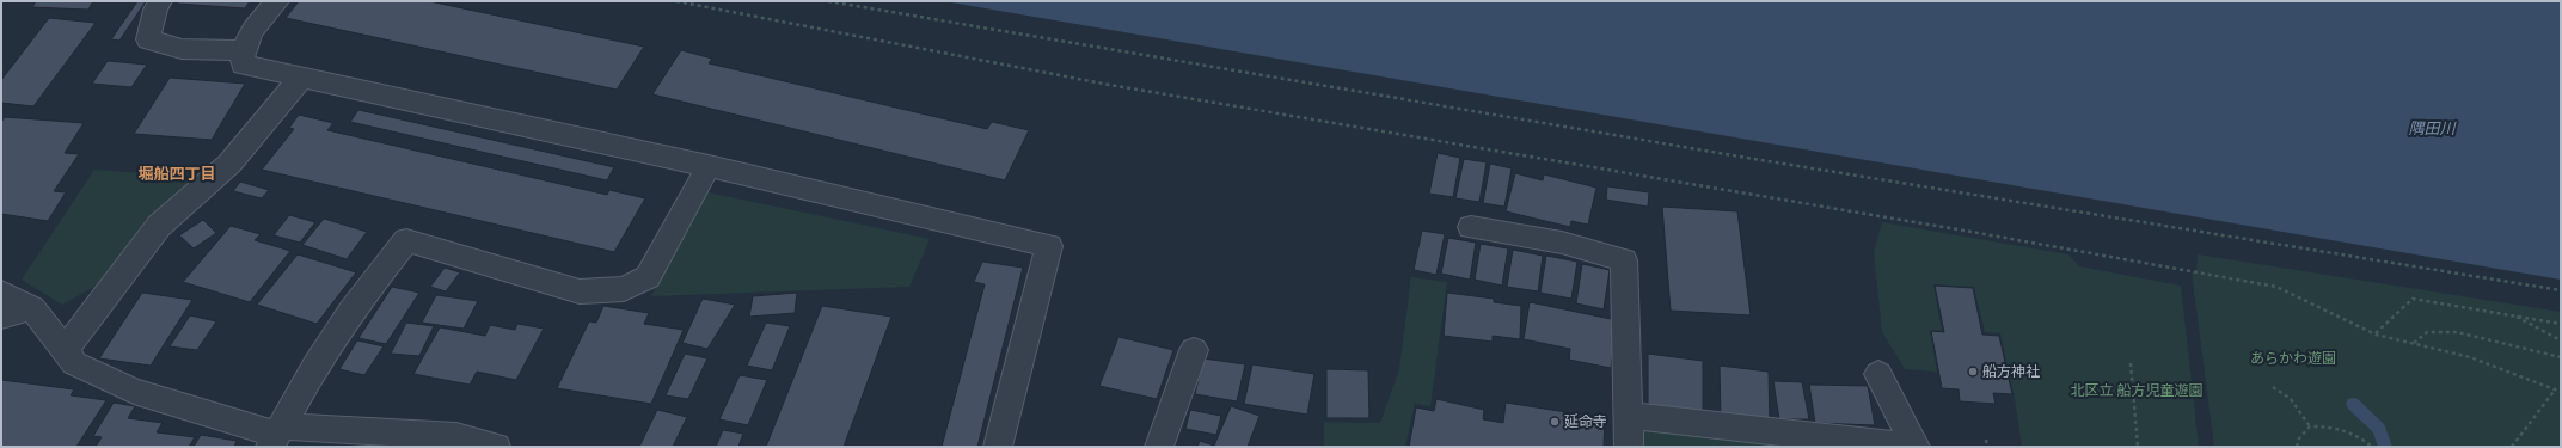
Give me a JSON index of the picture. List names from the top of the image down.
{
  "districts": ["堀船四丁目"],
  "water": ["隅田川"],
  "parks": ["あらかわ遊園", "北区立 船方児童遊園"],
  "places": ["船方神社", "延命寺"]
}
